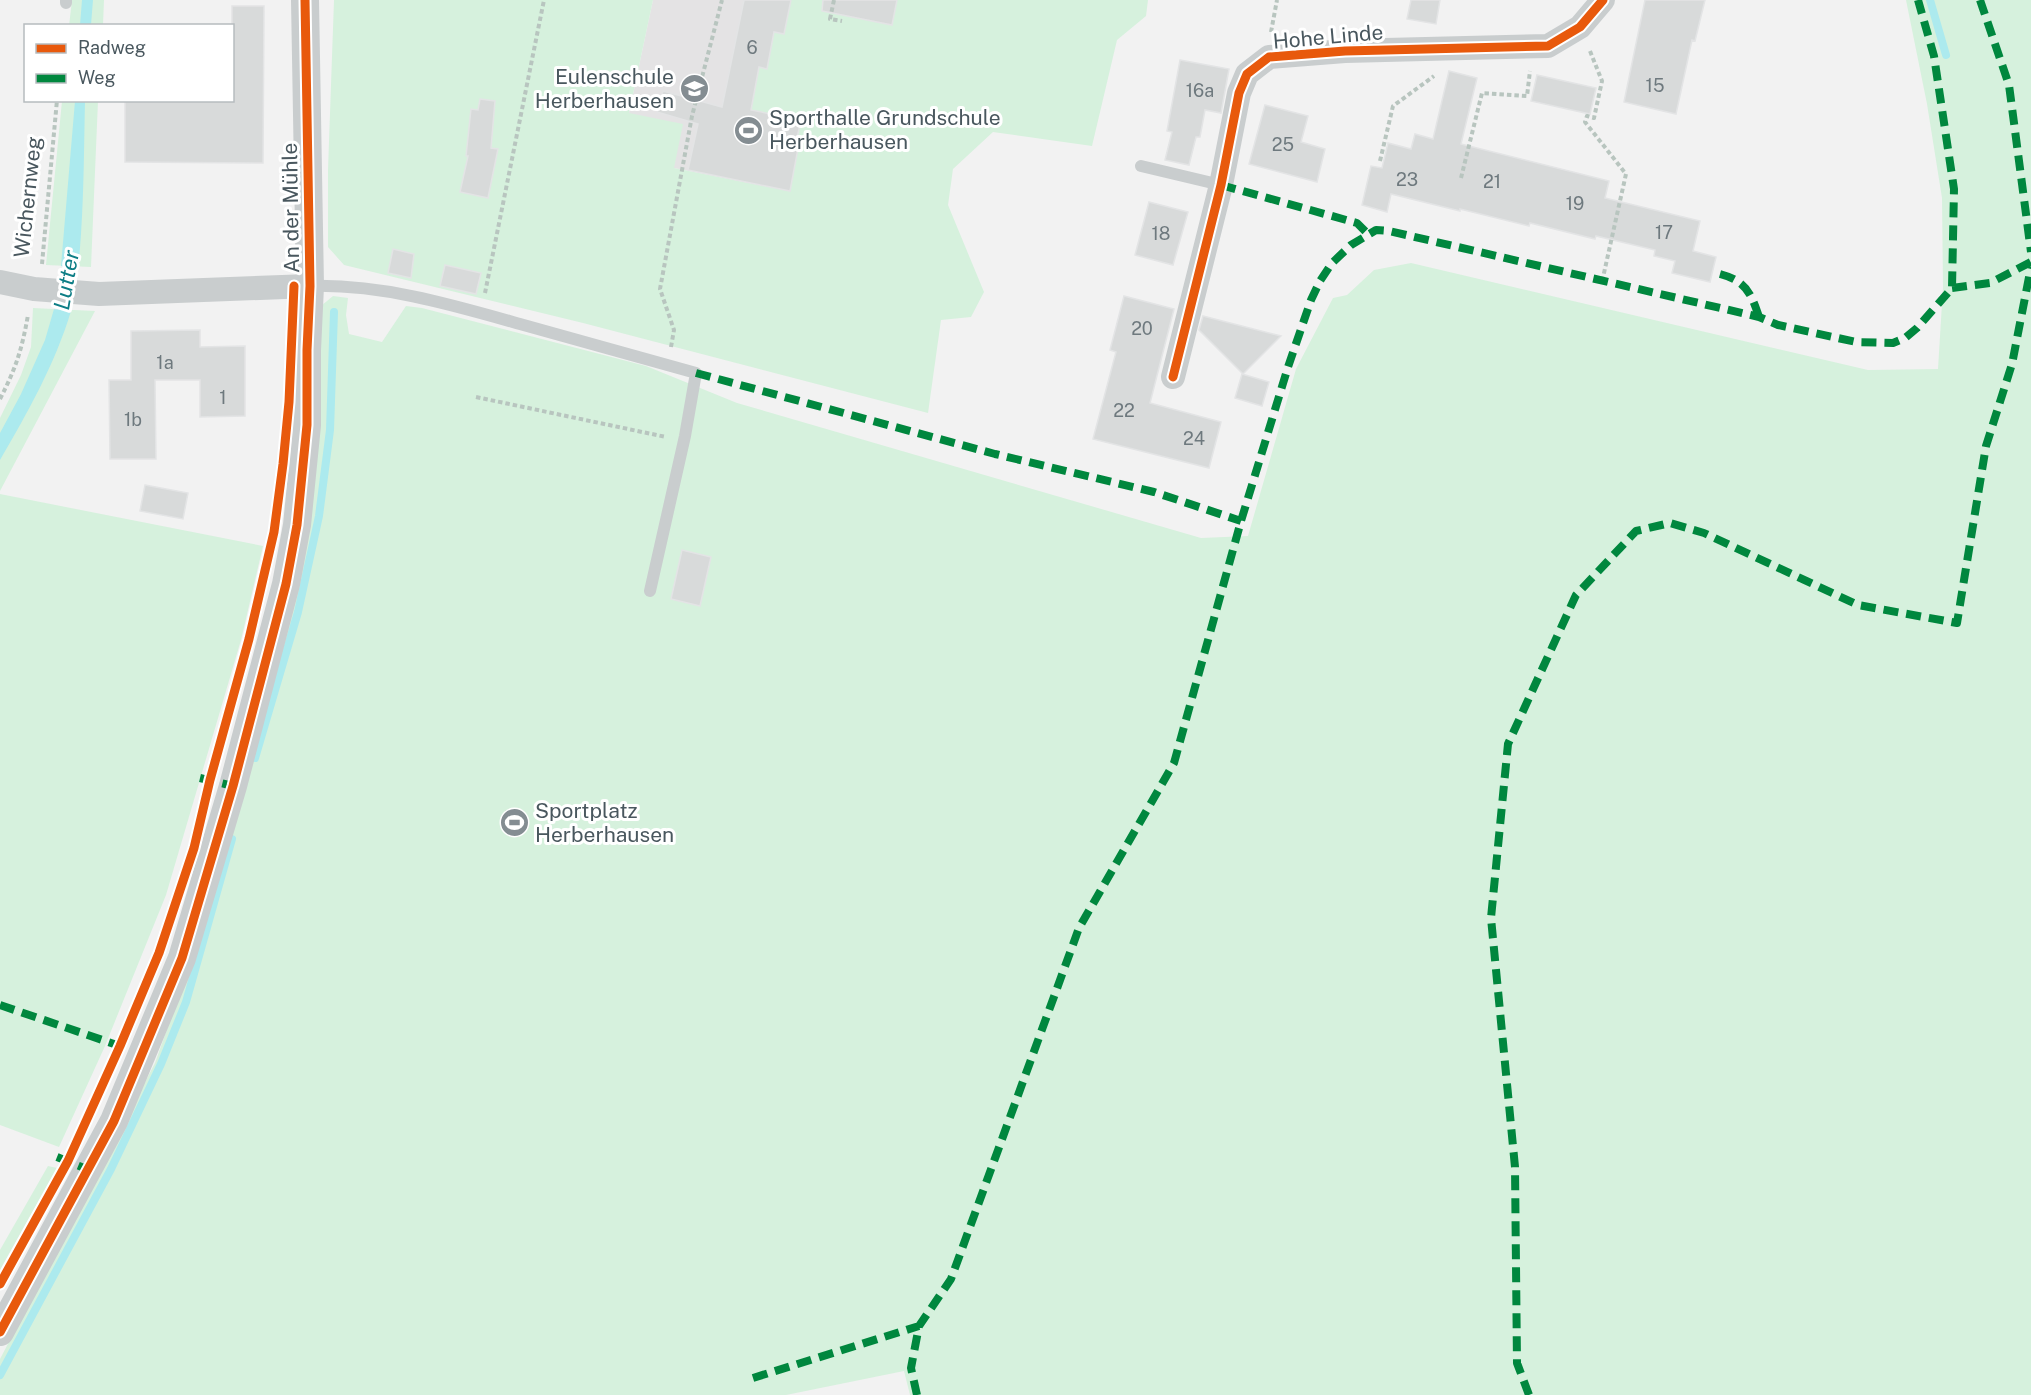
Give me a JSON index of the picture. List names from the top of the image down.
{
  "streets": {
    "street": ["Hohe Linde", "An der Mühle"],
    "path": ["Wichernweg"]
  },
  "water": ["Lutter"],
  "places": {
    "school or university": ["Eulenschule Herberhausen"],
    "sports": ["Sporthalle Grundschule Herberhausen", "Sportplatz Herberhausen"]
  },
  "house_numbers": [
    "6",
    "15",
    "16a",
    "25",
    "23",
    "21",
    "19",
    "17",
    "18",
    "20",
    "1a",
    "1",
    "22",
    "1b",
    "24"
  ],
  "legend": ["Radweg", "Weg"]
}
